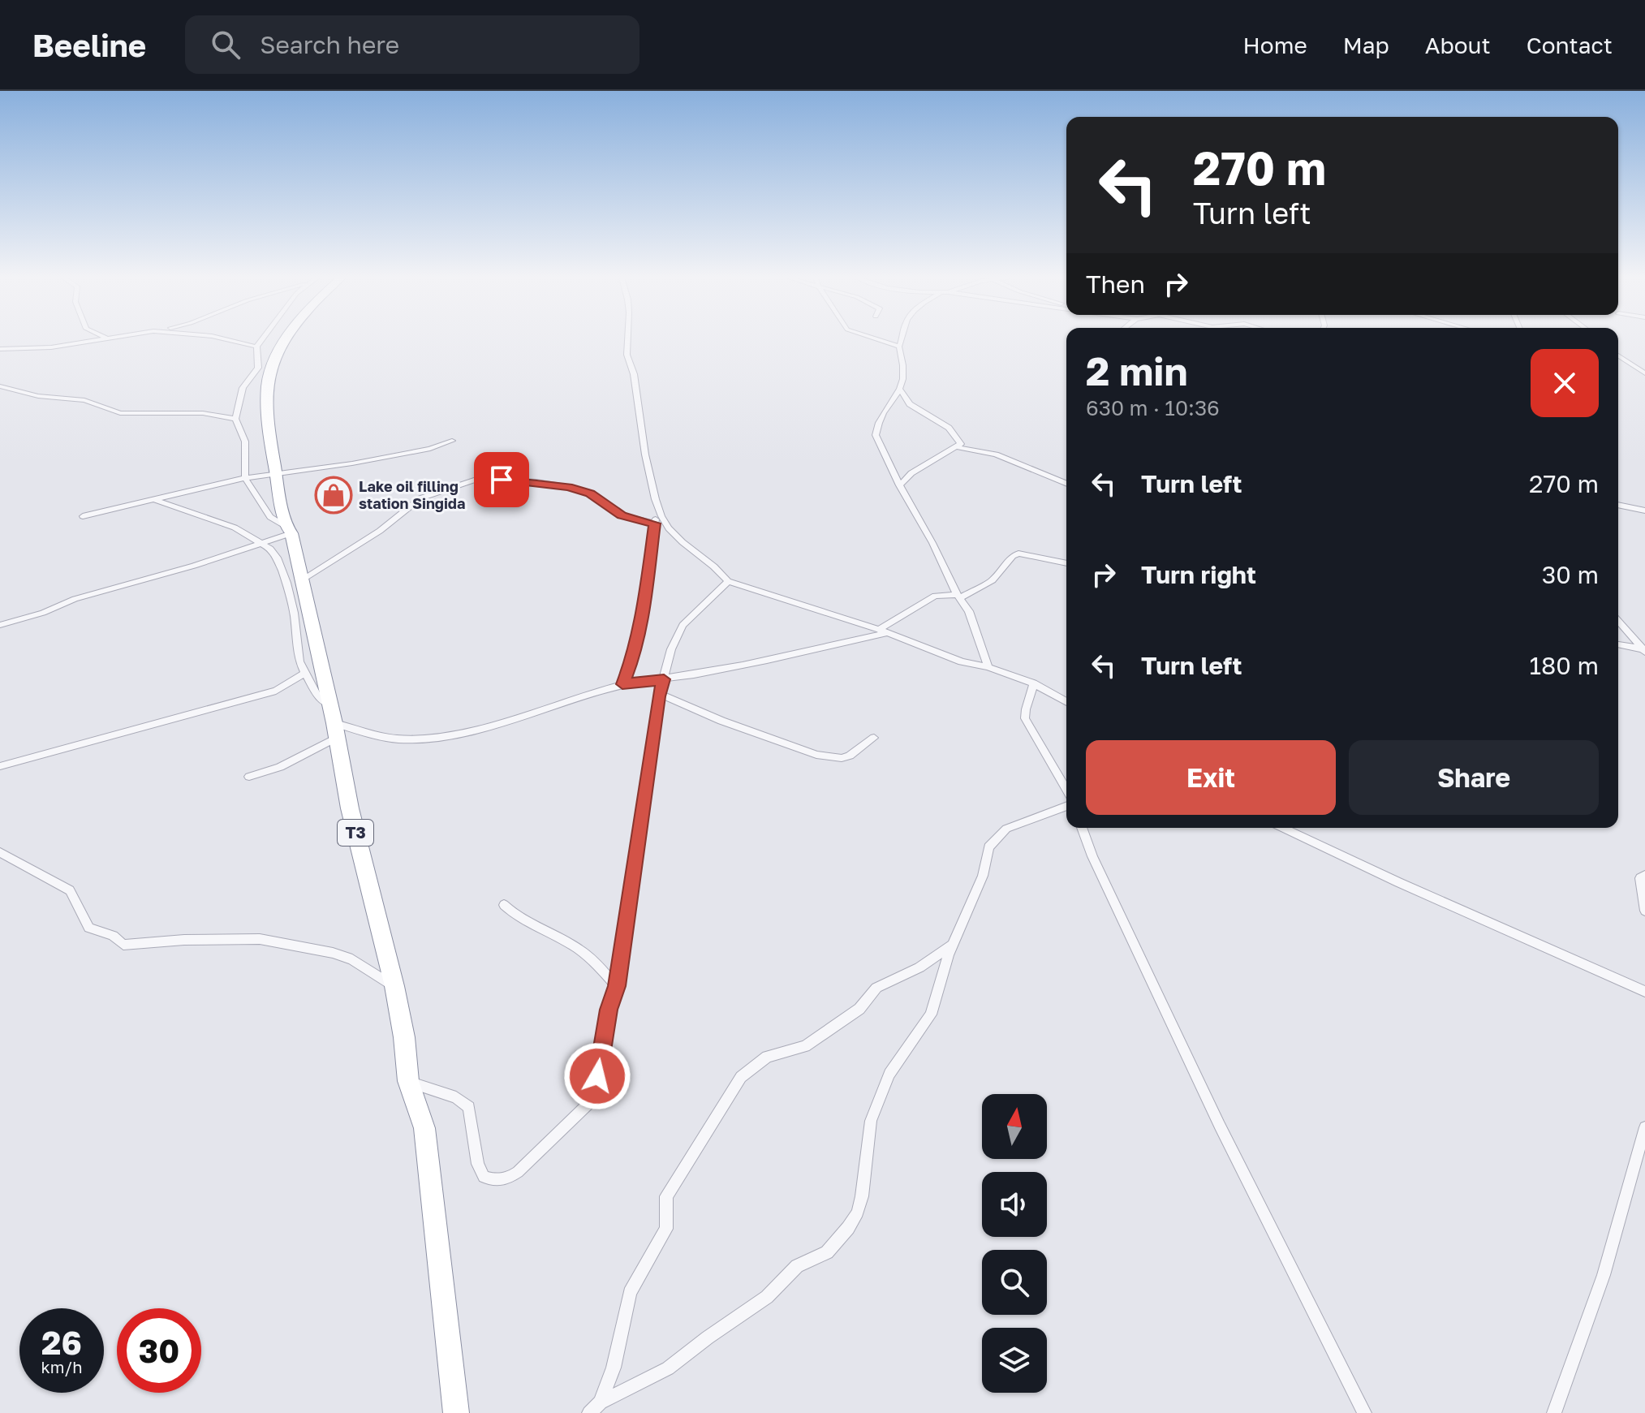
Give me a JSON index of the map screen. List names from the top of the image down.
{
  "streets": {
    "highway": ["T3"]
  },
  "places": {
    "shop": ["Lake oil filling station Singida"]
  },
  "north": "top",
  "page": {
    "header": "Beeline",
    "search": "Search here",
    "nav": [
      "Home",
      "Map",
      "About",
      "Contact"
    ],
    "turn": ["270 m", "Turn left"],
    "then": "Then",
    "heading": ["2 min", "630 m · 10:36"],
    "list": [
      {
        "name": "Turn left",
        "value": "270 m"
      },
      {
        "name": "Turn right",
        "value": "30 m"
      },
      {
        "name": "Turn left",
        "value": "180 m"
      }
    ],
    "buttons": ["Exit", "Share"],
    "speed": "26 km/h",
    "limit": "30"
  }
}
